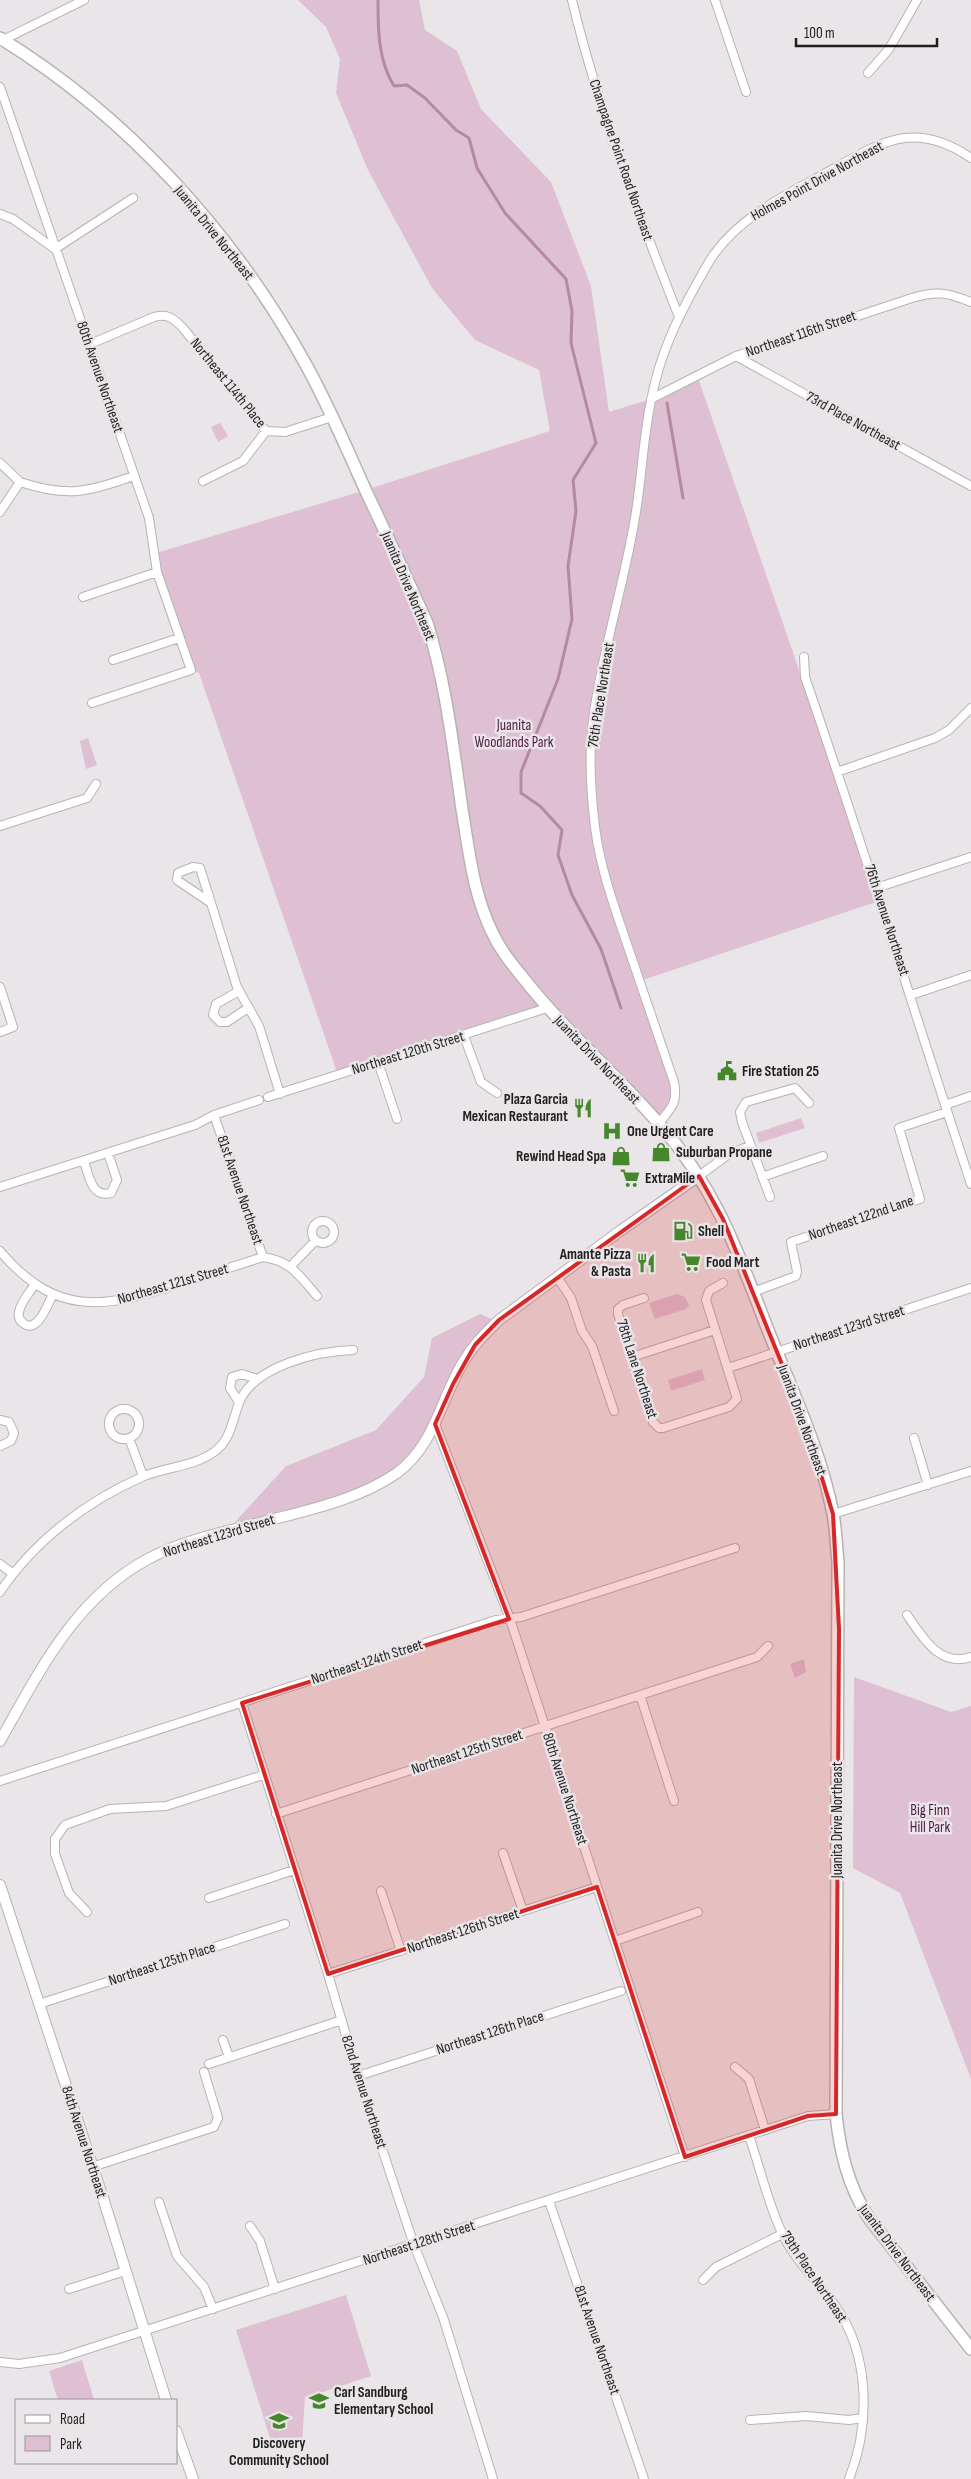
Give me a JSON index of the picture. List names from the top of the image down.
{
  "streets": {
    "main road": ["Juanita Drive Northeast"],
    "street": [
      "Champagne Point Road Northeast",
      "Holmes Point Drive Northeast",
      "Northeast 116th Street",
      "80th Avenue Northeast",
      "Northeast 114th Place",
      "73rd Place Northeast",
      "76th Place Northeast",
      "76th Avenue Northeast",
      "Northeast 120th Street",
      "81st Avenue Northeast",
      "Northeast 122nd Lane",
      "Northeast 121st Street",
      "Northeast 123rd Street",
      "78th Lane Northeast",
      "Northeast 124th Street",
      "Northeast 125th Street",
      "Northeast 126th Street",
      "Northeast 125th Place",
      "Northeast 126th Place",
      "82nd Avenue Northeast",
      "84th Avenue Northeast",
      "Northeast 128th Street",
      "79th Place Northeast"
    ]
  },
  "crossings": [
    ["Champagne Point Road Northeast", "Holmes Point Drive Northeast"],
    ["Champagne Point Road Northeast", "76th Place Northeast"],
    ["Holmes Point Drive Northeast", "76th Place Northeast"],
    ["Juanita Drive Northeast", "Northeast 114th Place"],
    ["Juanita Drive Northeast", "76th Place Northeast"],
    ["Juanita Drive Northeast", "Northeast 120th Street"],
    ["Juanita Drive Northeast", "Northeast 122nd Lane"],
    ["Juanita Drive Northeast", "Northeast 123rd Street"],
    ["Juanita Drive Northeast", "Northeast 128th Street"],
    ["Northeast 116th Street", "73rd Place Northeast"],
    ["Northeast 116th Street", "76th Place Northeast"],
    ["80th Avenue Northeast", "Northeast 114th Place"],
    ["80th Avenue Northeast", "Northeast 123rd Street"],
    ["80th Avenue Northeast", "Northeast 124th Street"],
    ["80th Avenue Northeast", "Northeast 125th Street"],
    ["80th Avenue Northeast", "Northeast 126th Street"],
    ["80th Avenue Northeast", "Northeast 128th Street"],
    ["76th Avenue Northeast", "Northeast 122nd Lane"],
    ["81st Avenue Northeast", "Northeast 121st Street"],
    ["81st Avenue Northeast", "Northeast 128th Street"],
    ["Northeast 123rd Street", "78th Lane Northeast"],
    ["Northeast 124th Street", "82nd Avenue Northeast"],
    ["Northeast 125th Street", "82nd Avenue Northeast"],
    ["Northeast 126th Street", "82nd Avenue Northeast"],
    ["Northeast 125th Place", "84th Avenue Northeast"],
    ["Northeast 126th Place", "82nd Avenue Northeast"],
    ["82nd Avenue Northeast", "Northeast 128th Street"],
    ["84th Avenue Northeast", "Northeast 128th Street"],
    ["Northeast 128th Street", "79th Place Northeast"]
  ],
  "parks": ["Juanita Woodlands Park", "Big Finn Hill Park"],
  "places": {
    "public building": ["Fire Station 25"],
    "restaurant": ["Plaza Garcia Mexican Restaurant", "Amante Pizza & Pasta"],
    "hospital": ["One Urgent Care"],
    "shop": ["Suburban Propane", "Rewind Head Spa"],
    "supermarket": ["ExtraMile", "Food Mart"],
    "fuel station": ["Shell"],
    "school or university": ["Carl Sandburg Elementary School", "Discovery Community School"]
  },
  "legend": ["Road", "Park"],
  "scale_bar": "100 m"
}
